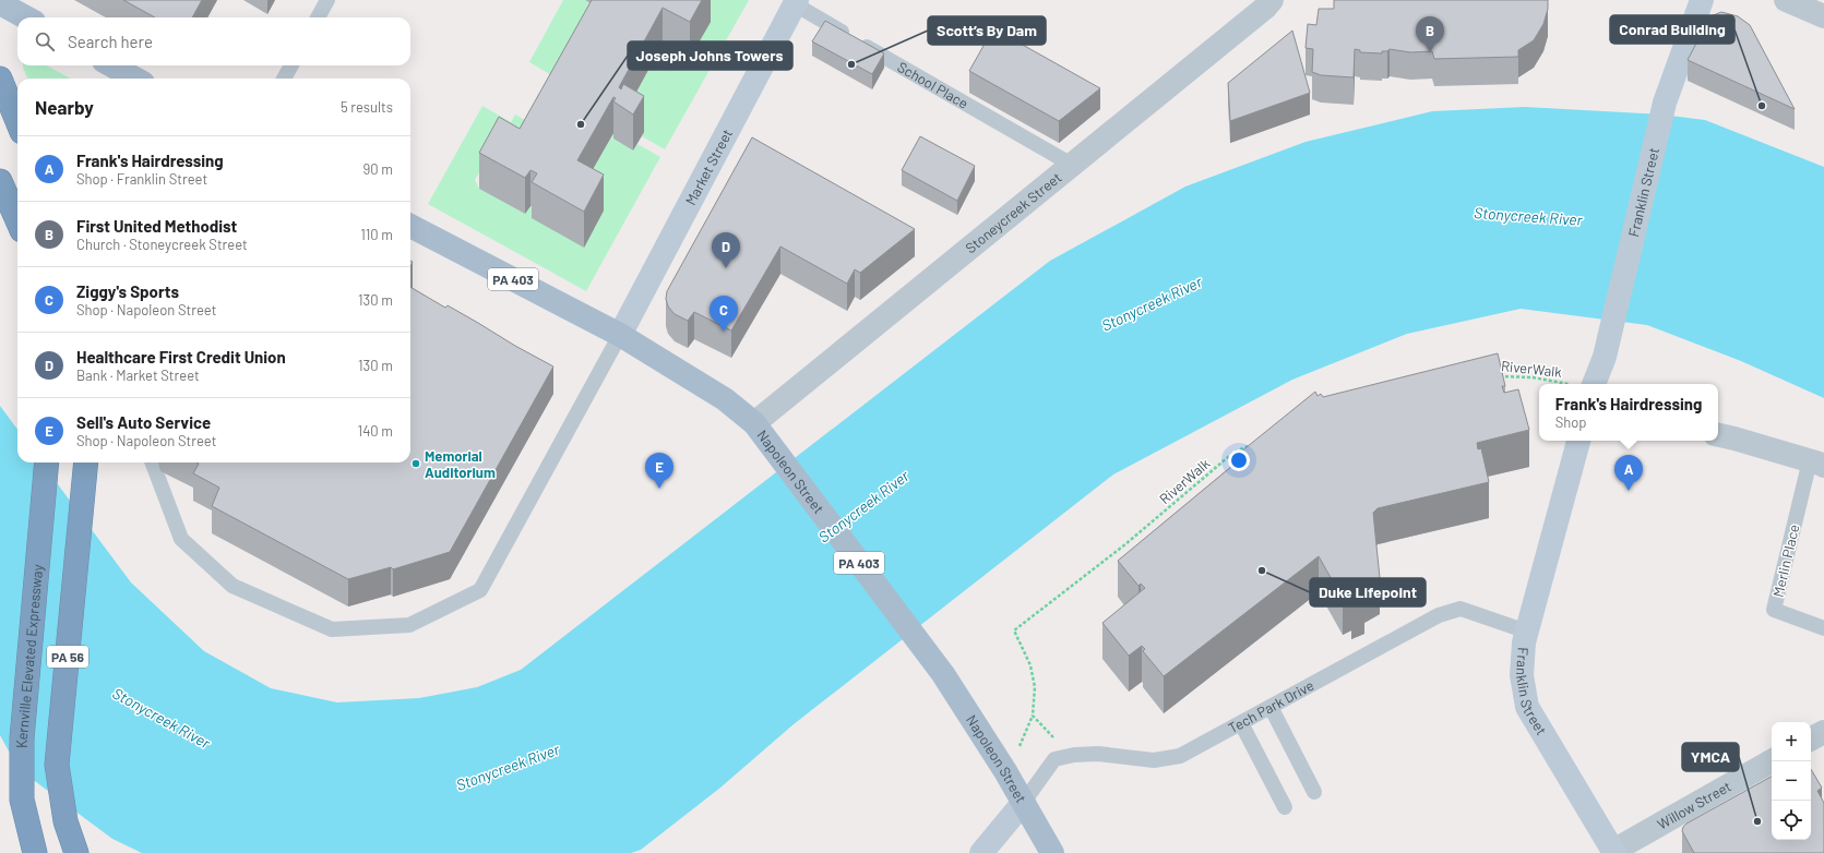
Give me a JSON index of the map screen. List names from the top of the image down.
{
  "streets": {
    "highway": ["Kernville Elevated Expressway", "PA 56"],
    "main road": ["PA 403", "Napoleon Street"],
    "street": [
      "Market Street",
      "Franklin Street",
      "Stoneycreek Street",
      "Willow Street"
    ],
    "lane": ["School Place", "Merlin Place", "Tech Park Drive"],
    "path": ["RiverWalk"]
  },
  "crossings": [
    ["School Place", "Market Street"],
    ["School Place", "Stoneycreek Street"],
    ["Market Street", "Napoleon Street"],
    ["Franklin Street", "Tech Park Drive"],
    ["Franklin Street", "Willow Street"],
    ["Stoneycreek Street", "Napoleon Street"],
    ["RiverWalk", "Tech Park Drive"],
    ["Napoleon Street", "Tech Park Drive"]
  ],
  "water": ["Stonycreek River"],
  "places": [
    "Scott’s By Dam",
    "Conrad Building",
    "Joseph Johns Towers",
    "Memorial Auditorium",
    "Duke Lifepoint",
    "YMCA"
  ],
  "page": {
    "pins": [
      "B",
      "D",
      "C",
      "E",
      "A"
    ],
    "search": "Search here",
    "heading": ["Nearby", "5 results"],
    "list": [
      {
        "mark": "A",
        "name": "Frank's Hairdressing",
        "note": "Shop · Franklin Street",
        "value": "90 m"
      },
      {
        "mark": "B",
        "name": "First United Methodist",
        "note": "Church · Stoneycreek Street",
        "value": "110 m"
      },
      {
        "mark": "C",
        "name": "Ziggy's Sports",
        "note": "Shop · Napoleon Street",
        "value": "130 m"
      },
      {
        "mark": "D",
        "name": "Healthcare First Credit Union",
        "note": "Bank · Market Street",
        "value": "130 m"
      },
      {
        "mark": "E",
        "name": "Sell's Auto Service",
        "note": "Shop · Napoleon Street",
        "value": "140 m"
      }
    ],
    "popup": ["Frank's Hairdressing", "Shop"],
    "map_buttons": ["+", "−"]
  }
}
